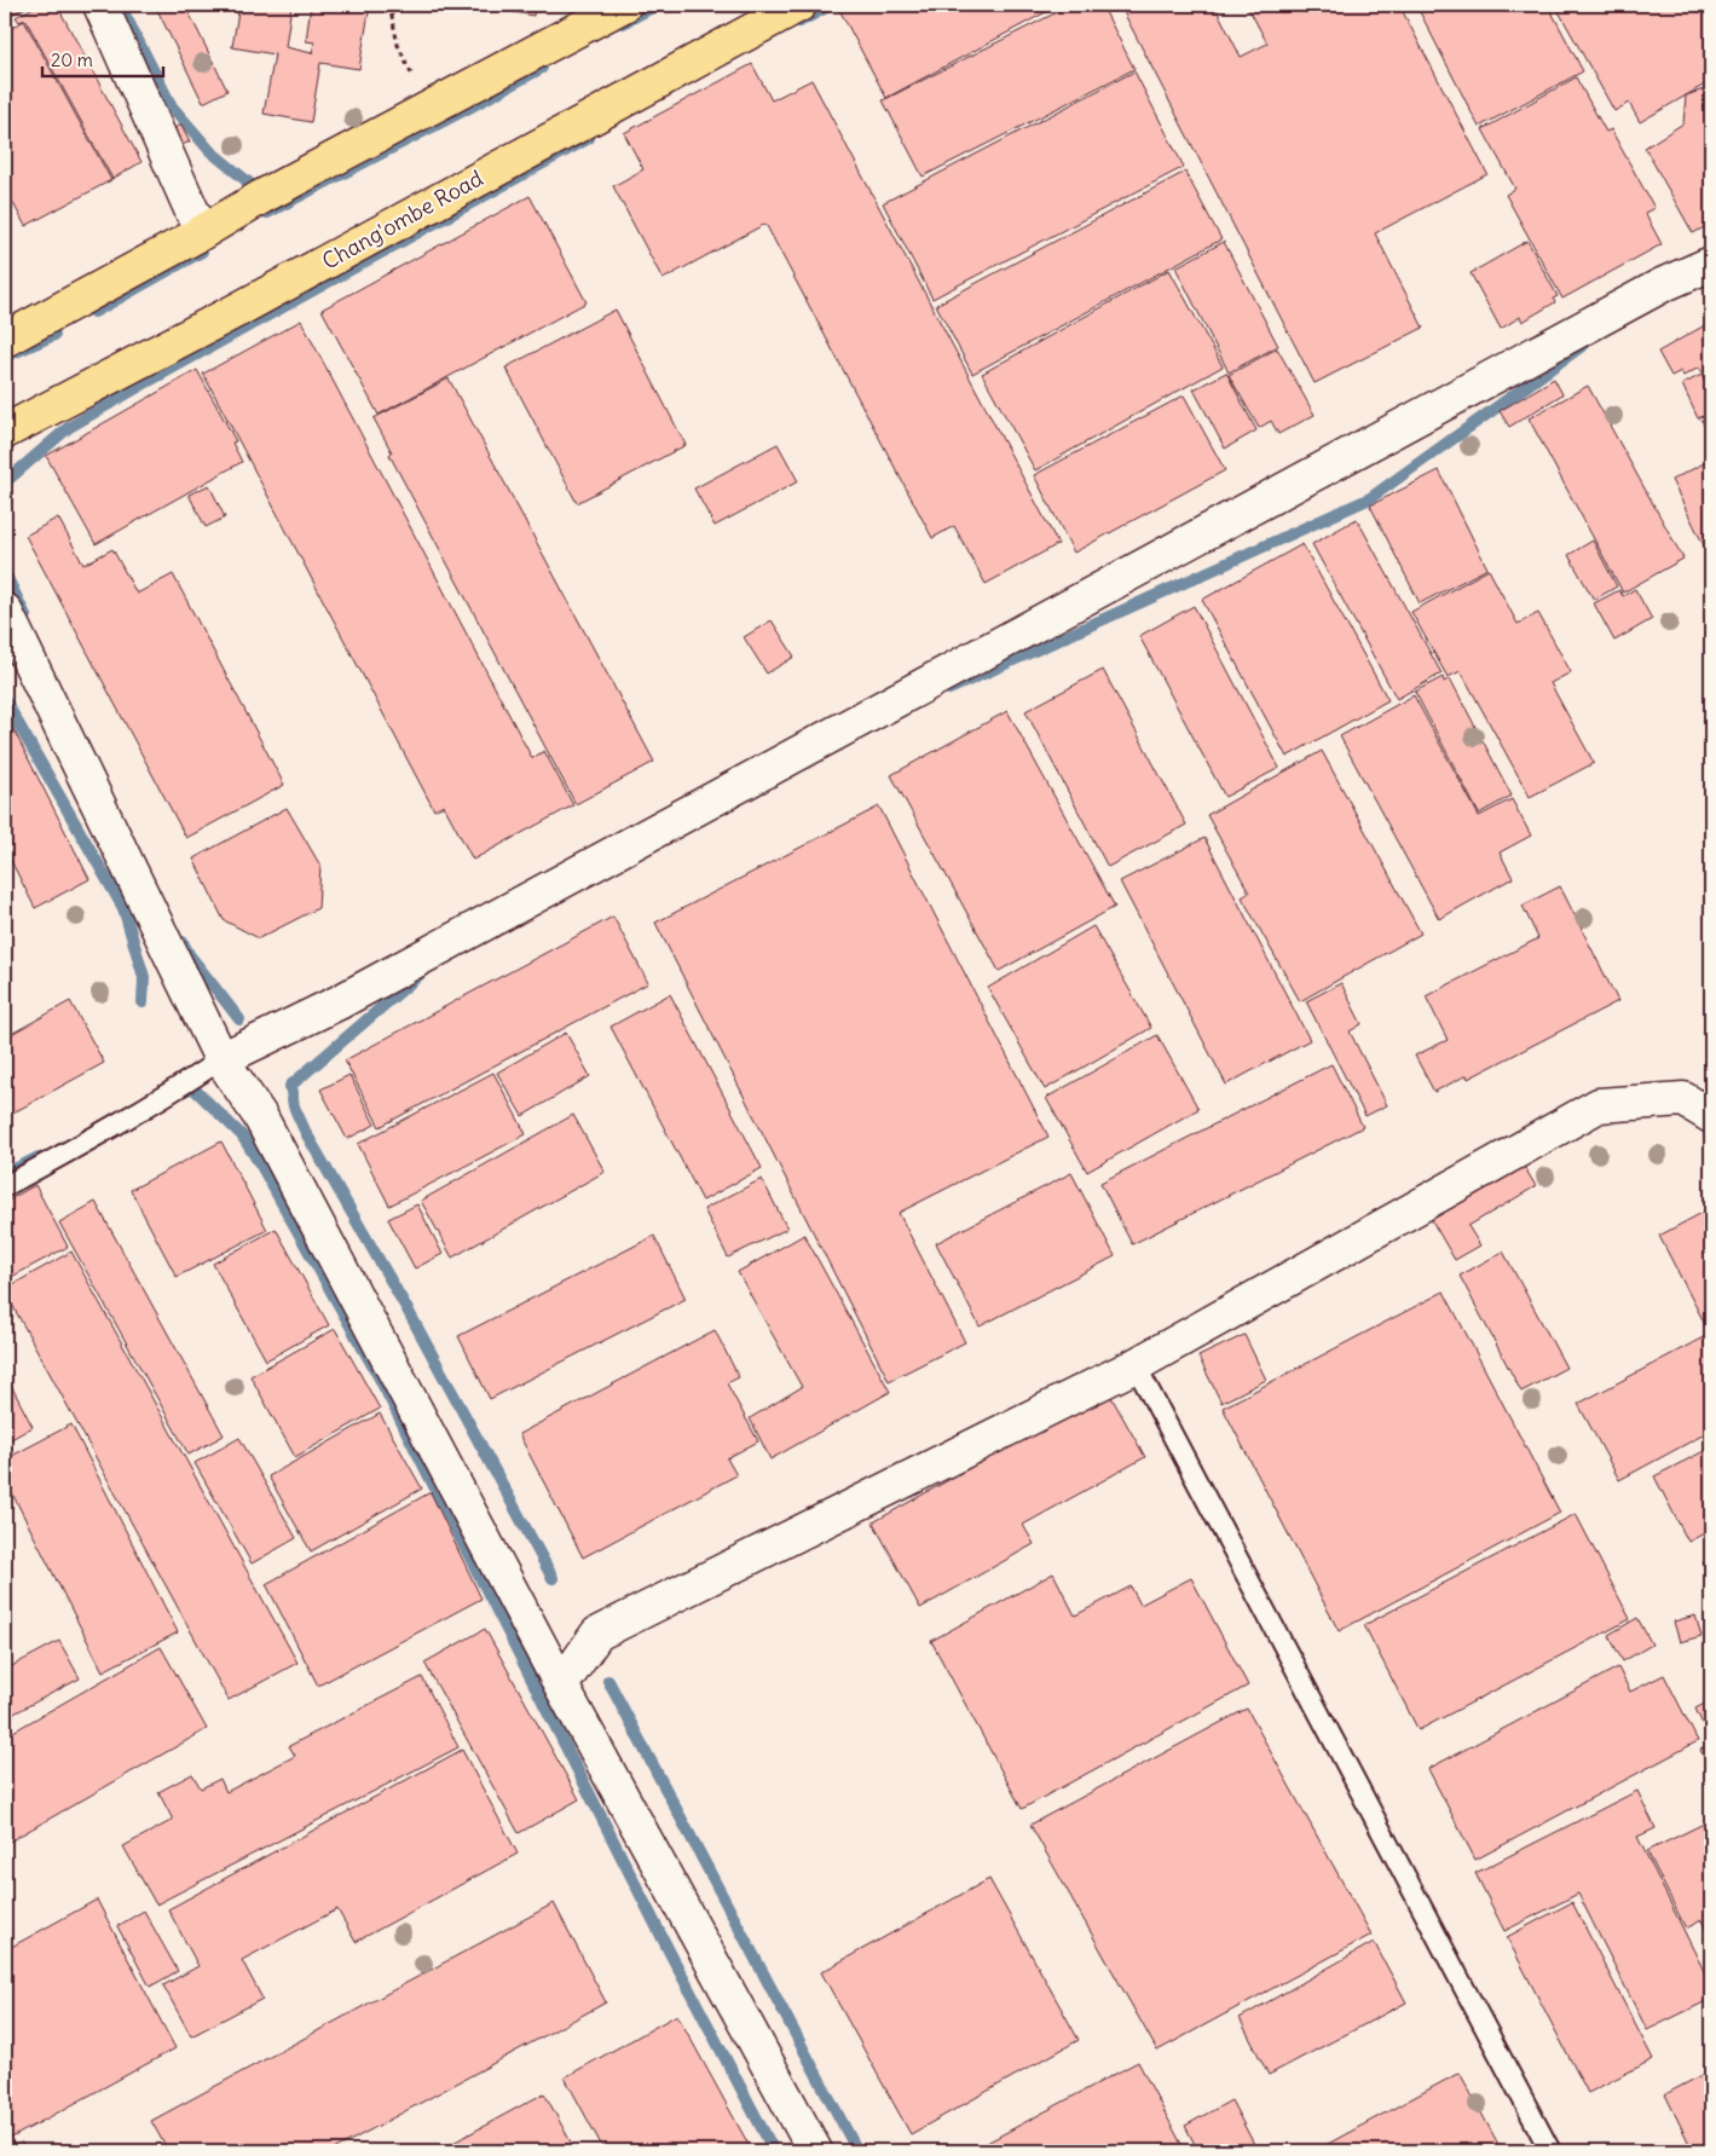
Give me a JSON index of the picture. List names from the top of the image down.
{
  "streets": {
    "main road": ["Chang'ombe Road"]
  },
  "scale_bar": "20 m"
}
